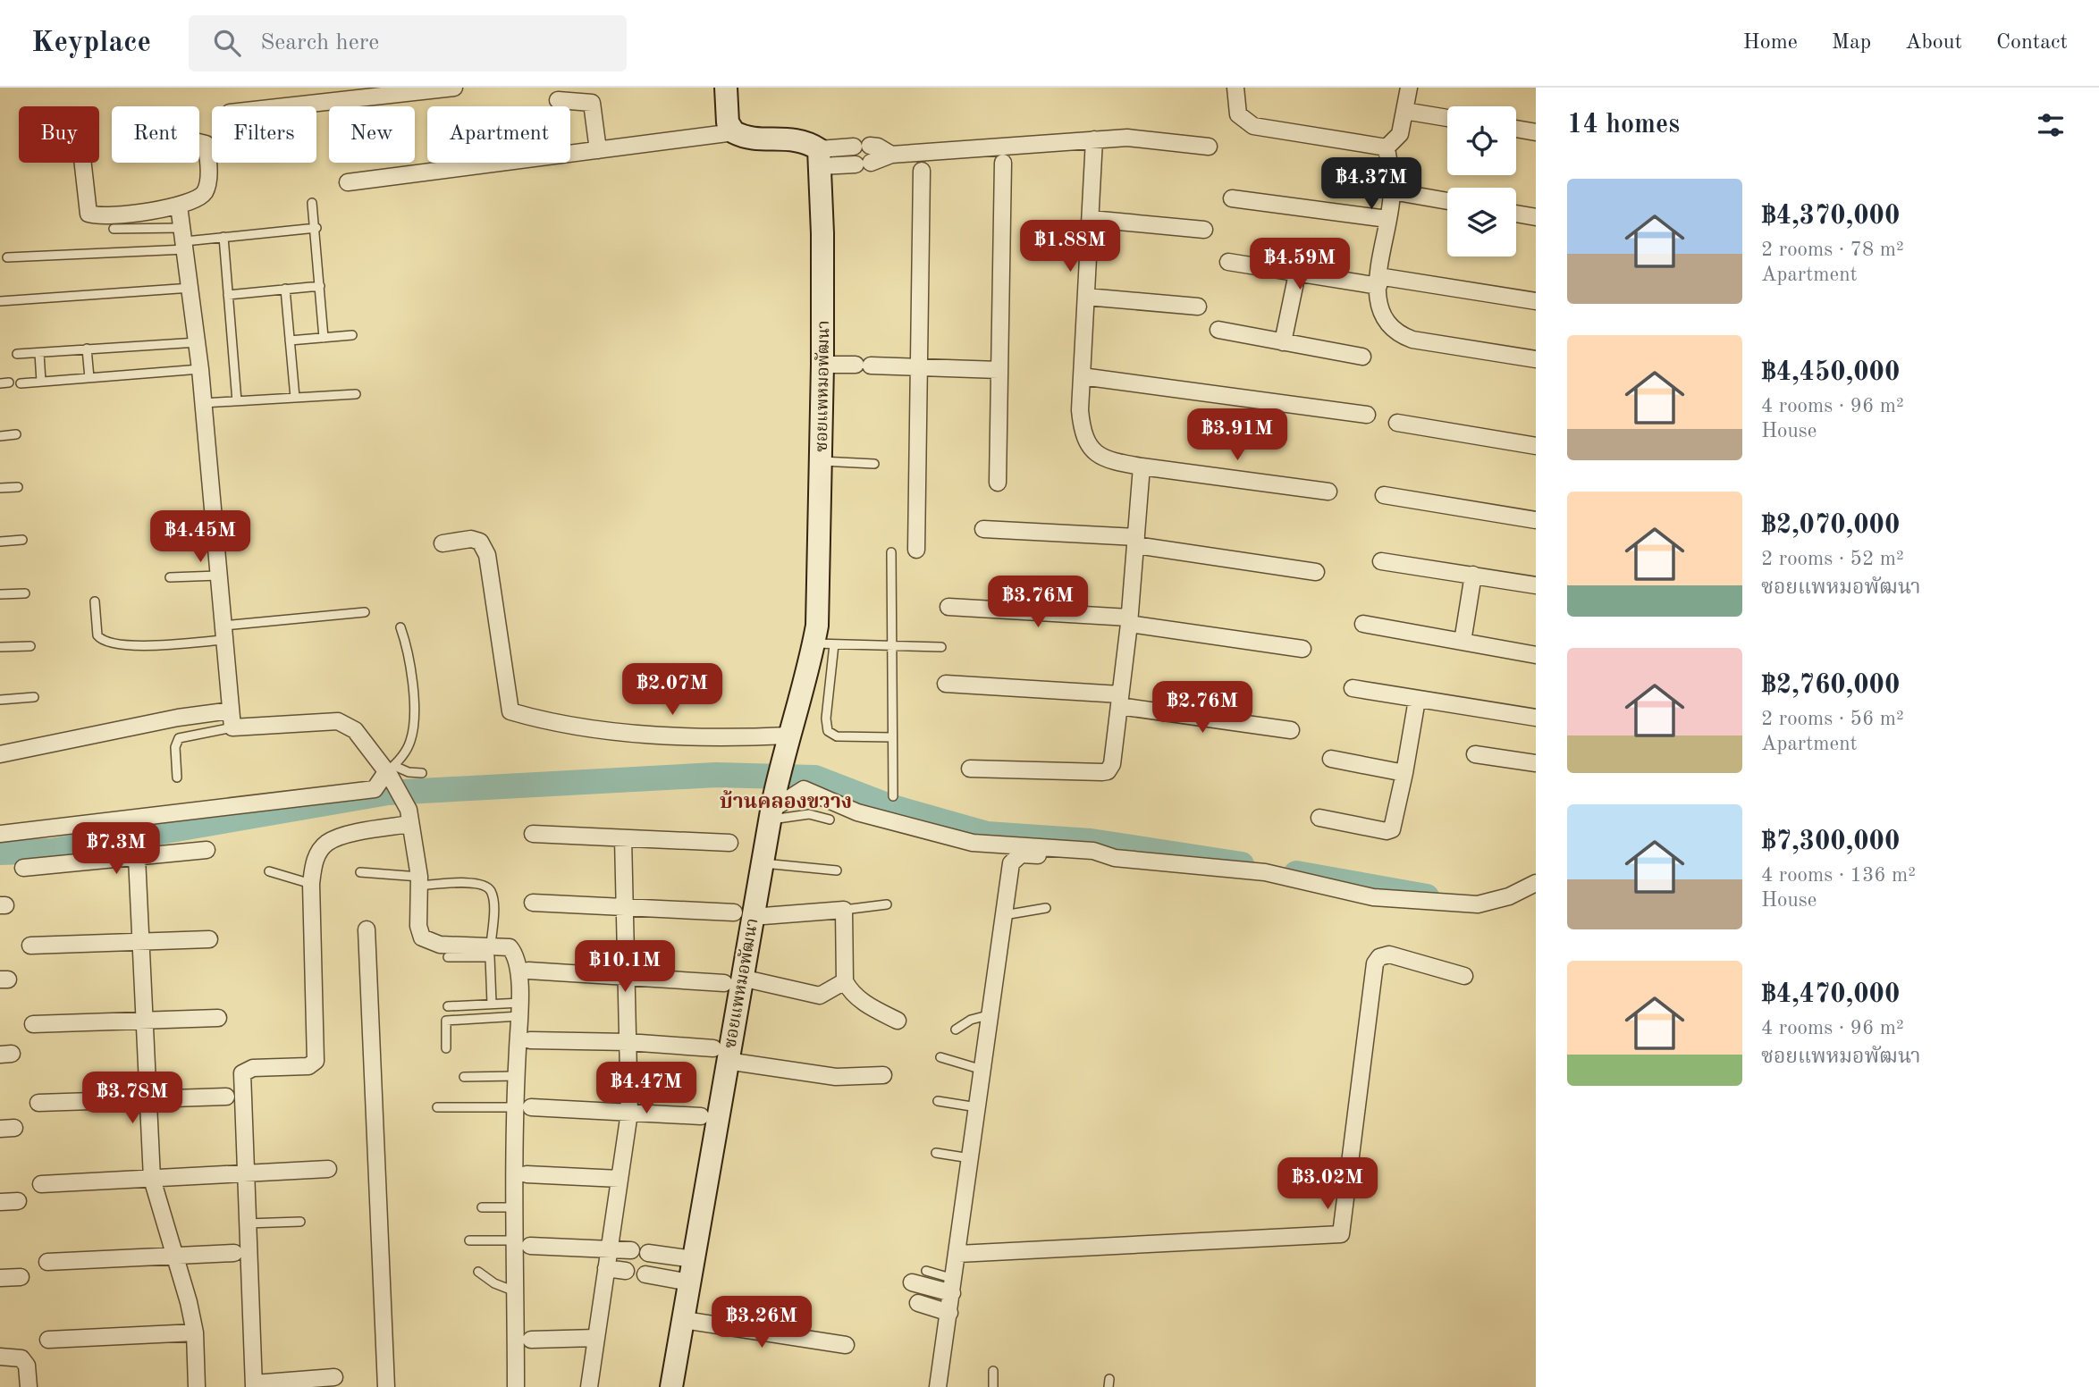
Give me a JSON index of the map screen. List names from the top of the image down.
{
  "streets": {
    "street": ["ซอยแพหมอพัฒนา"]
  },
  "districts": ["บ้านคลองขวาง"],
  "page": {
    "header": "Keyplace",
    "search": "Search here",
    "nav": [
      "Home",
      "Map",
      "About",
      "Contact"
    ],
    "heading": "14 homes",
    "chip": [
      "Buy",
      "Rent",
      "Filters",
      "New",
      "Apartment"
    ],
    "price": [
      "฿4.37M",
      "฿1.88M",
      "฿4.59M",
      "฿3.91M",
      "฿4.45M",
      "฿3.76M",
      "฿2.07M",
      "฿2.76M",
      "฿7.3M",
      "฿10.1M",
      "฿4.47M",
      "฿3.78M",
      "฿3.02M",
      "฿3.26M"
    ],
    "list": [
      {
        "name": "฿4,370,000",
        "note": "2 rooms · 78 m² · Apartment"
      },
      {
        "name": "฿4,450,000",
        "note": "4 rooms · 96 m² · House"
      },
      {
        "name": "฿2,070,000",
        "note": "2 rooms · 52 m² · ซอยแพหมอพัฒนา"
      },
      {
        "name": "฿2,760,000",
        "note": "2 rooms · 56 m² · Apartment"
      },
      {
        "name": "฿7,300,000",
        "note": "4 rooms · 136 m² · House"
      },
      {
        "name": "฿4,470,000",
        "note": "4 rooms · 96 m² · ซอยแพหมอพัฒนา"
      }
    ]
  }
}
